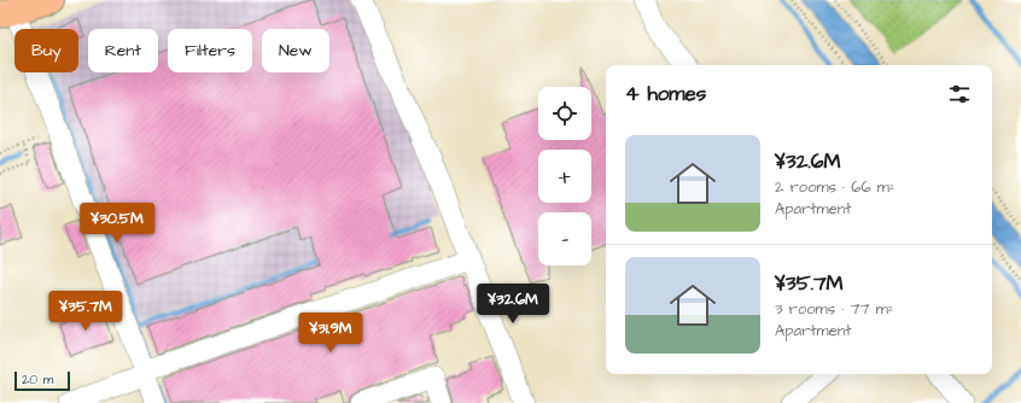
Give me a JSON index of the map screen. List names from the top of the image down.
{
  "scale_bar": "20 m",
  "page": {
    "chip": [
      "Buy",
      "Rent",
      "Filters",
      "New"
    ],
    "heading": "4 homes",
    "map_buttons": ["+", "−"],
    "list": [
      {
        "name": "¥32.6M",
        "note": "2 rooms · 66 m² · Apartment"
      },
      {
        "name": "¥35.7M",
        "note": "3 rooms · 77 m² · Apartment"
      }
    ],
    "price": [
      "¥30.5M",
      "¥32.6M",
      "¥35.7M",
      "¥31.9M"
    ],
    "scale": "20 m"
  }
}
